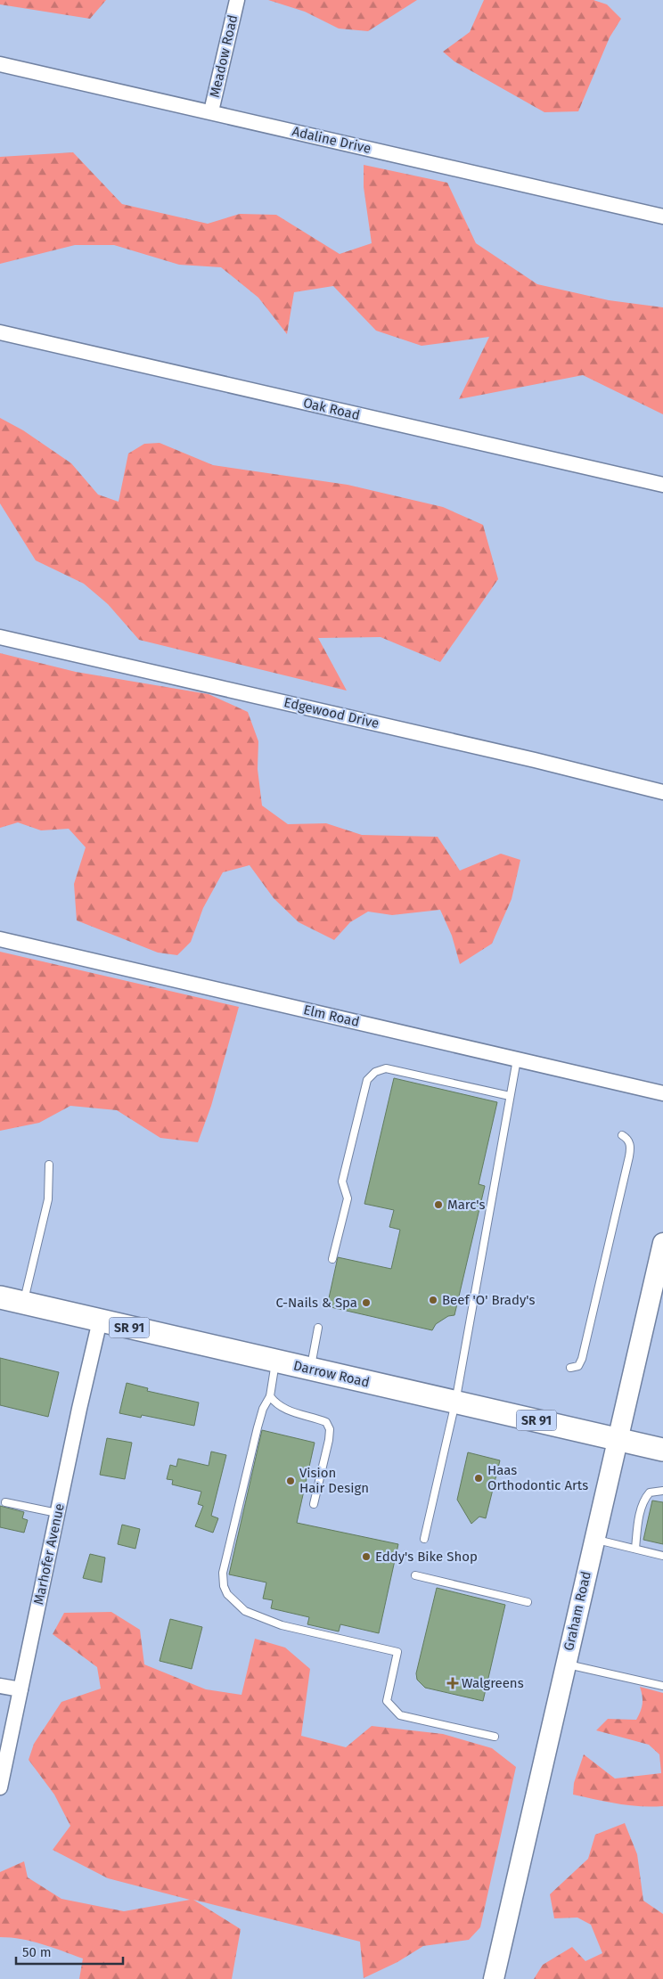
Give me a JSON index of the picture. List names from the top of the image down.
{
  "streets": {
    "main road": ["SR 91", "Darrow Road", "Graham Road"],
    "street": [
      "Meadow Road",
      "Adaline Drive",
      "Oak Road",
      "Edgewood Drive",
      "Elm Road",
      "Marhofer Avenue"
    ]
  },
  "crossings": [
    ["Meadow Road", "Adaline Drive"],
    ["Darrow Road", "Marhofer Avenue"],
    ["Darrow Road", "Graham Road"]
  ],
  "places": {
    "other": [
      "Marc's",
      "Beef 'O' Brady's",
      "C-Nails & Spa",
      "Haas Orthodontic Arts",
      "Vision Hair Design",
      "Eddy's Bike Shop"
    ],
    "health": ["Walgreens"]
  },
  "scale_bar": "50 m"
}
